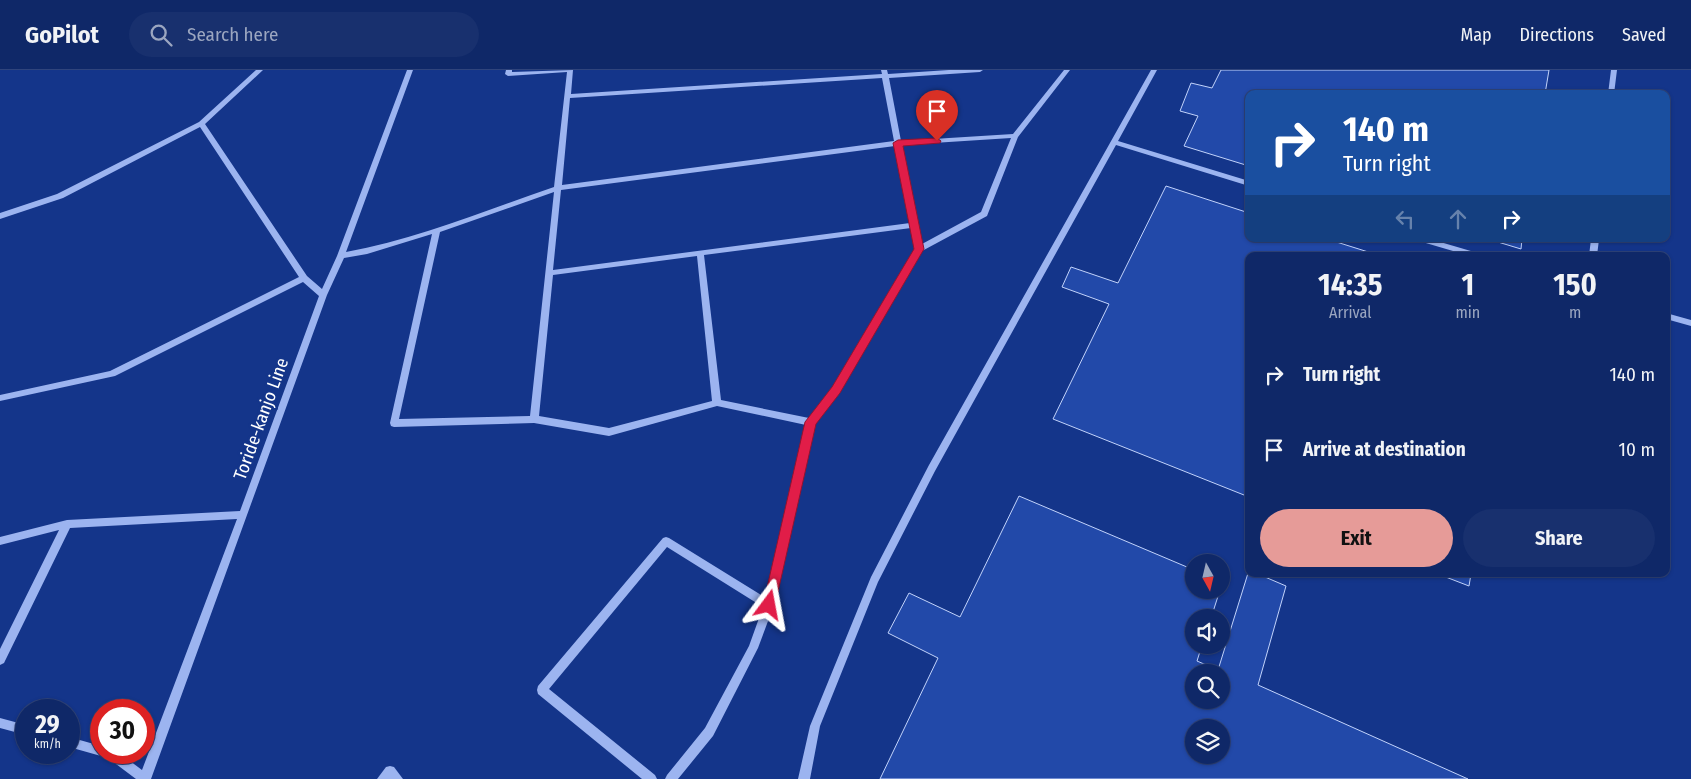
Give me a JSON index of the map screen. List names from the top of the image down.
{
  "streets": {
    "street": ["Toride-kanjo Line"]
  },
  "north": "bottom",
  "page": {
    "header": "GoPilot",
    "search": "Search here",
    "nav": ["Map", "Directions", "Saved"],
    "turn": ["140 m", "Turn right"],
    "eta": [
      "14:35",
      "Arrival",
      "1",
      "min",
      "150",
      "m"
    ],
    "list": [
      {
        "name": "Turn right",
        "value": "140 m"
      },
      {
        "name": "Arrive at destination",
        "value": "10 m"
      }
    ],
    "buttons": ["Exit", "Share"],
    "speed": "29 km/h",
    "limit": "30"
  }
}
